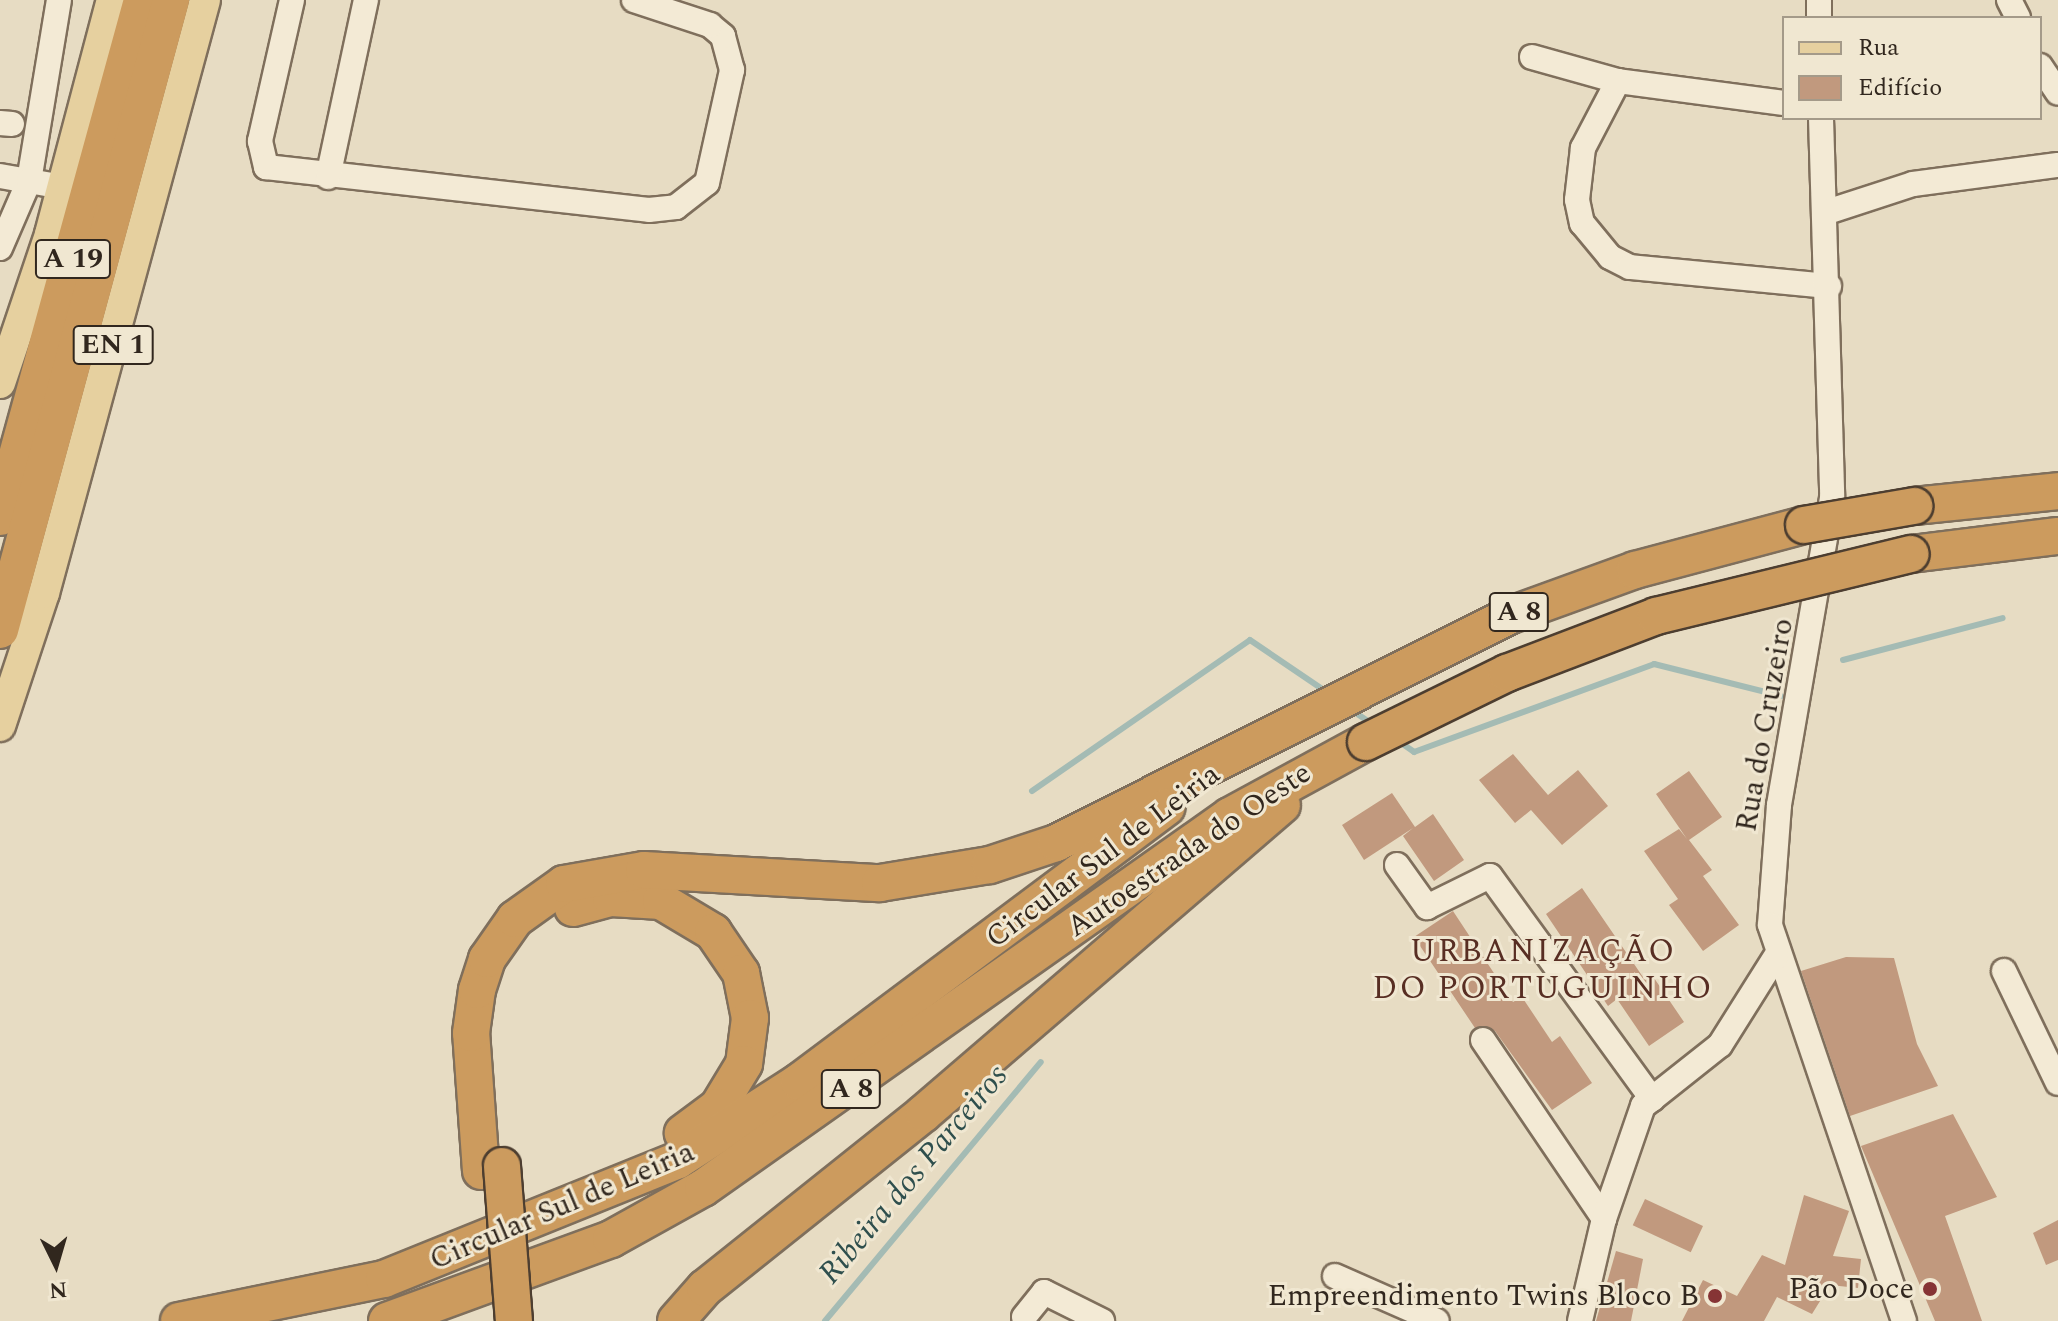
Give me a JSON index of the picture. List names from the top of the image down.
{
  "streets": {
    "highway": [
      "A 19",
      "A 8",
      "Autoestrada do Oeste",
      "Circular Sul de Leiria"
    ],
    "main road": ["EN 1"],
    "street": ["Rua do Cruzeiro"]
  },
  "crossings": [
    ["Autoestrada do Oeste", "Circular Sul de Leiria"]
  ],
  "districts": ["URBANIZAÇÃO DO PORTUGUINHO"],
  "water": ["Ribeira dos Parceiros"],
  "places": ["Pão Doce", "Empreendimento Twins Bloco B"],
  "legend": ["Rua", "Edifício"],
  "north": "bottom"
}
